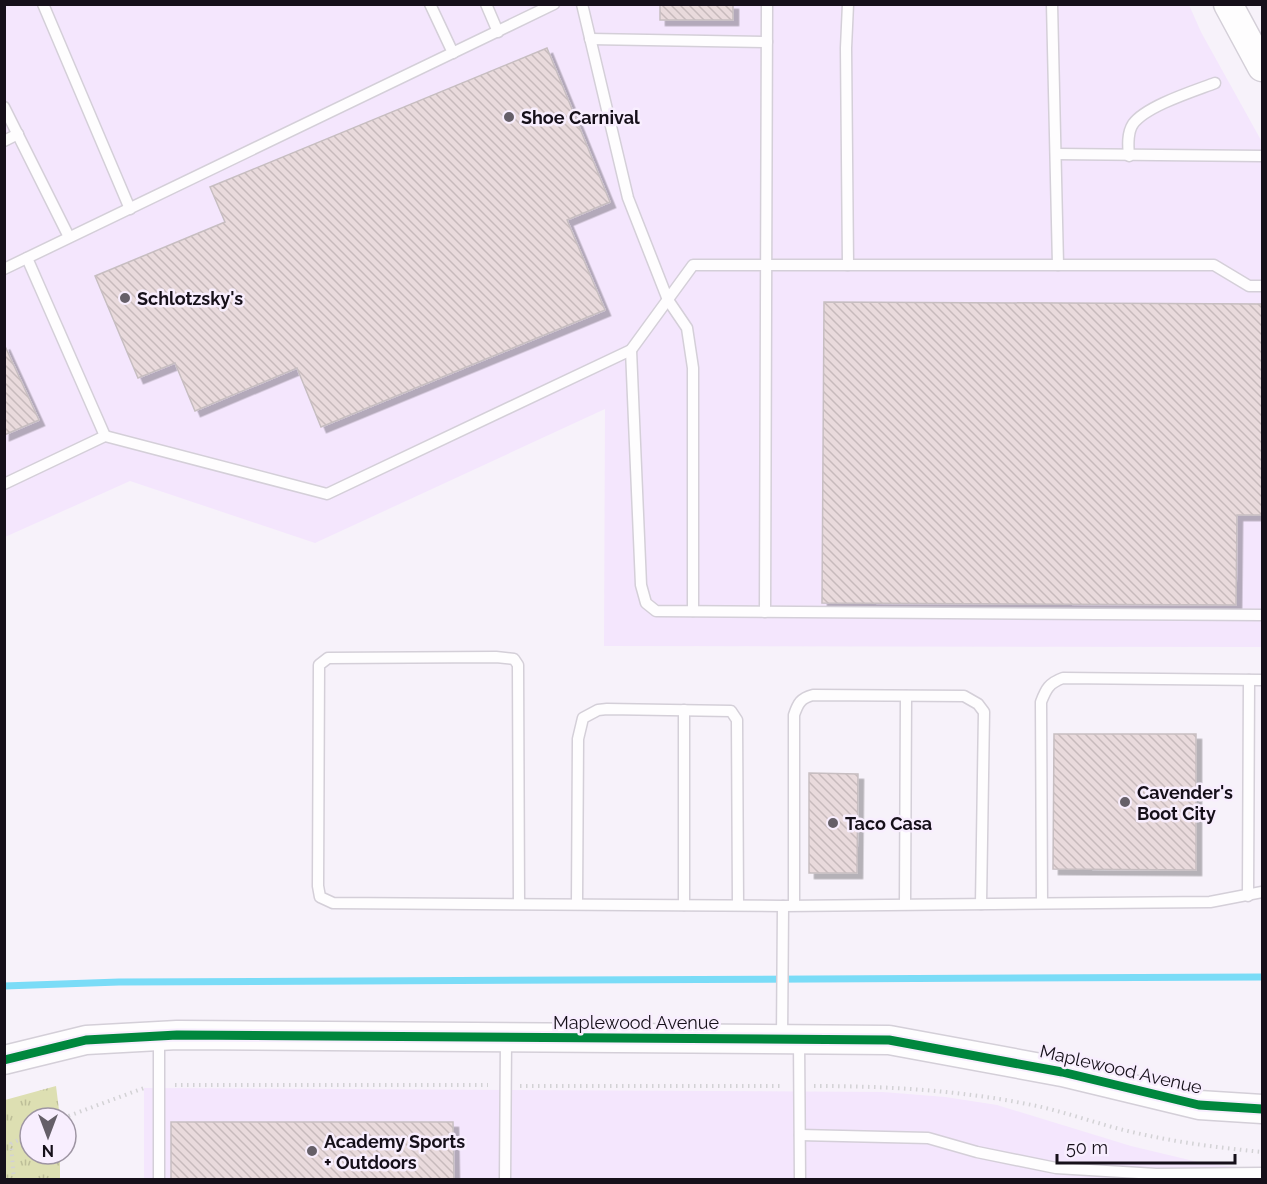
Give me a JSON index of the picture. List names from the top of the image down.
{
  "streets": {
    "street": ["Maplewood Avenue"]
  },
  "places": [
    "Shoe Carnival",
    "Schlotzsky's",
    "Cavender's Boot City",
    "Taco Casa",
    "Academy Sports + Outdoors"
  ],
  "scale_bar": "50 m",
  "north": "bottom"
}
